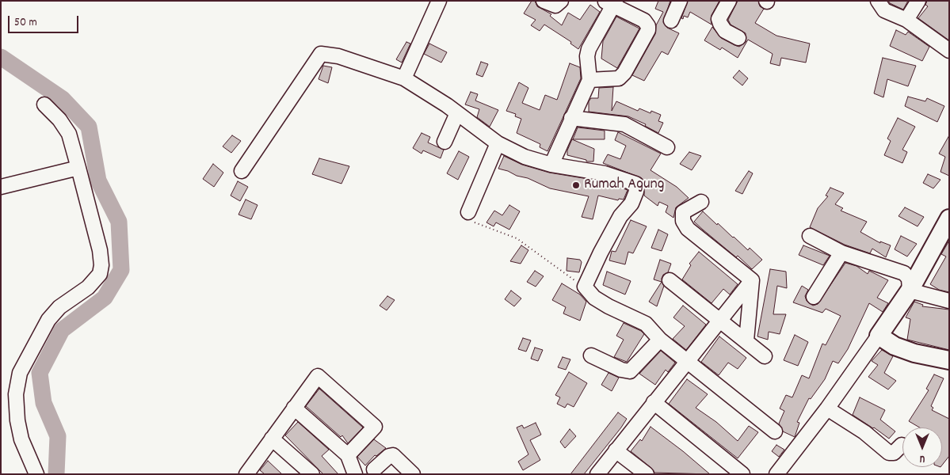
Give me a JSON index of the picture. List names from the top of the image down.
{
  "places": ["Rumah Agung"],
  "scale_bar": "50 m",
  "north": "bottom"
}
